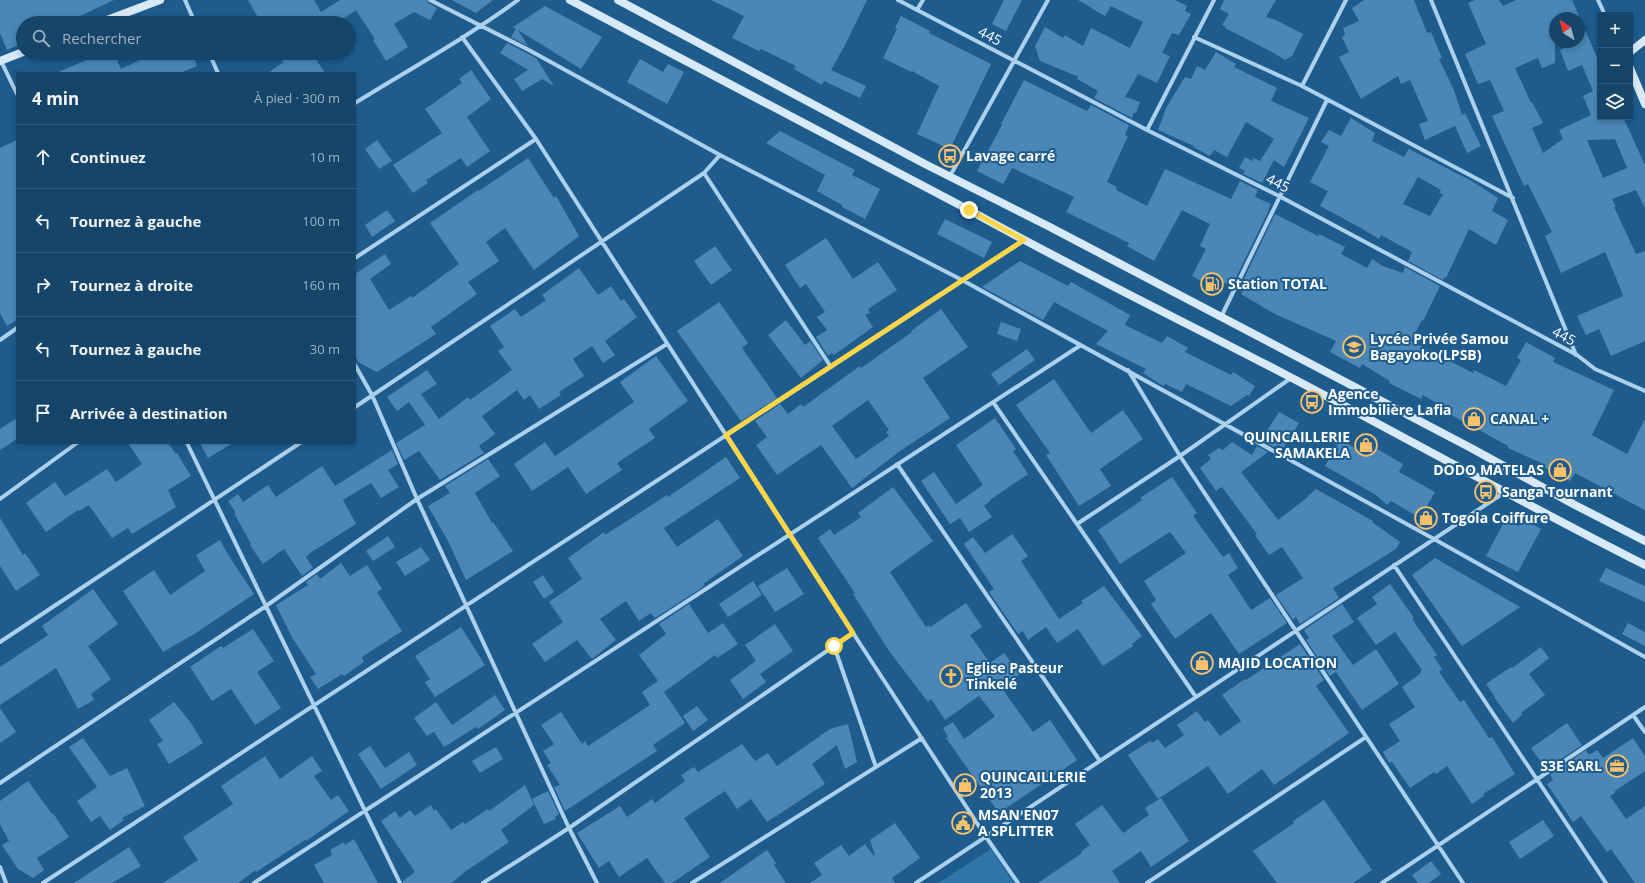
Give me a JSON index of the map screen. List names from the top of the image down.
{
  "streets": {
    "street": ["445"]
  },
  "places": {
    "bus stop": ["Lavage carré", "Agence Immobilière Lafia", "Sanga Tournant"],
    "fuel station": ["Station TOTAL"],
    "school or university": ["Lycée Privée Samou Bagayoko(LPSB)"],
    "shop": [
      "CANAL +",
      "QUINCAILLERIE SAMAKELA",
      "DODO MATELAS",
      "Togola Coiffure",
      "MAJID LOCATION",
      "QUINCAILLERIE 2013"
    ],
    "church": ["Eglise Pasteur Tinkelé"],
    "office": ["S3E SARL"],
    "public building": ["MSAN EN07 A SPLITTER"]
  },
  "north": "top left",
  "page": {
    "map_buttons": ["+", "−"],
    "search": "Rechercher",
    "heading": ["4 min", "À pied · 300 m"],
    "list": [
      ["Continuez", "10 m"],
      ["Tournez à gauche", "100 m"],
      ["Tournez à droite", "160 m"],
      ["Tournez à gauche", "30 m"],
      "Arrivée à destination"
    ]
  }
}
